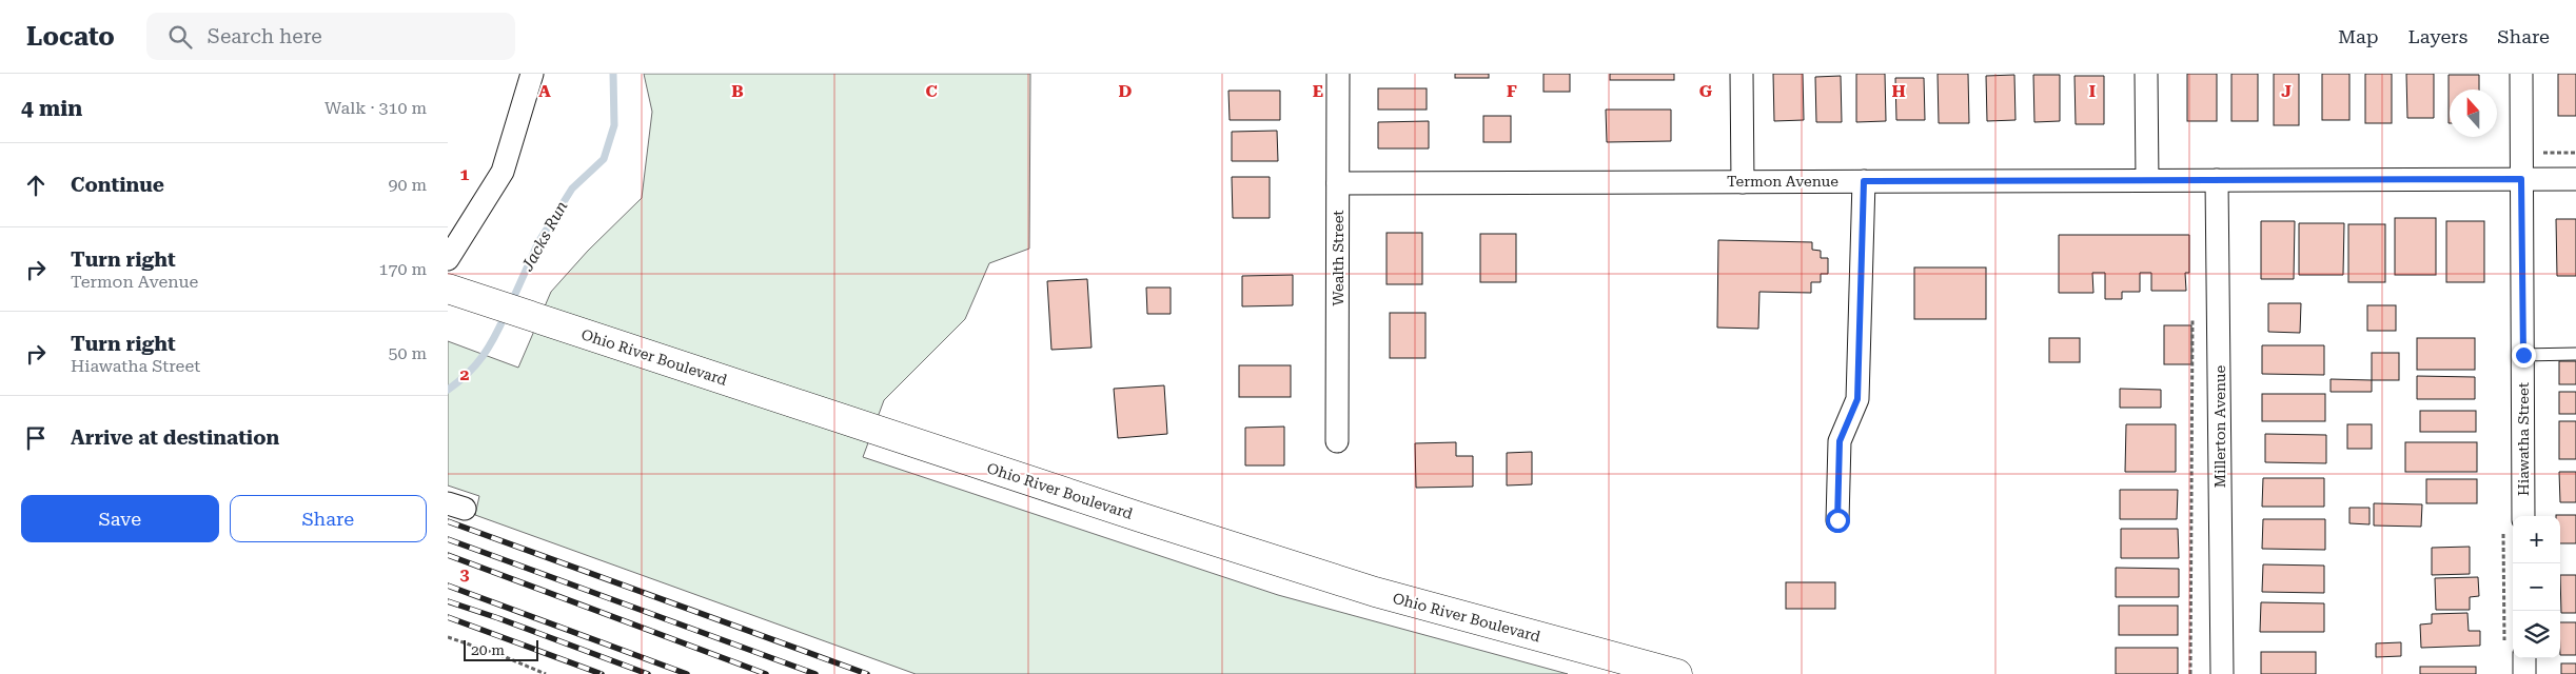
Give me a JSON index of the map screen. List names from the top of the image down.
{
  "streets": {
    "highway": ["Ohio River Boulevard"],
    "street": [
      "Termon Avenue",
      "Wealth Street",
      "Millerton Avenue",
      "Hiawatha Street"
    ]
  },
  "crossings": [
    ["Termon Avenue", "Wealth Street"],
    ["Termon Avenue", "Millerton Avenue"],
    ["Termon Avenue", "Hiawatha Street"]
  ],
  "water": ["Jacks Run"],
  "scale_bar": "20 m",
  "north": "top",
  "page": {
    "header": "Locato",
    "search": "Search here",
    "nav": ["Map", "Layers", "Share"],
    "heading": ["4 min", "Walk · 310 m"],
    "list": [
      ["Continue", "90 m"],
      ["Turn right", "Termon Avenue", "170 m"],
      ["Turn right", "Hiawatha Street", "50 m"],
      "Arrive at destination"
    ],
    "buttons": ["Save", "Share"],
    "map_buttons": ["+", "−"],
    "scale": "20 m"
  },
  "grid": {
    "columns": [
      "A",
      "B",
      "C",
      "D",
      "E",
      "F",
      "G",
      "H",
      "I",
      "J"
    ],
    "rows": ["1", "2", "3"]
  }
}
